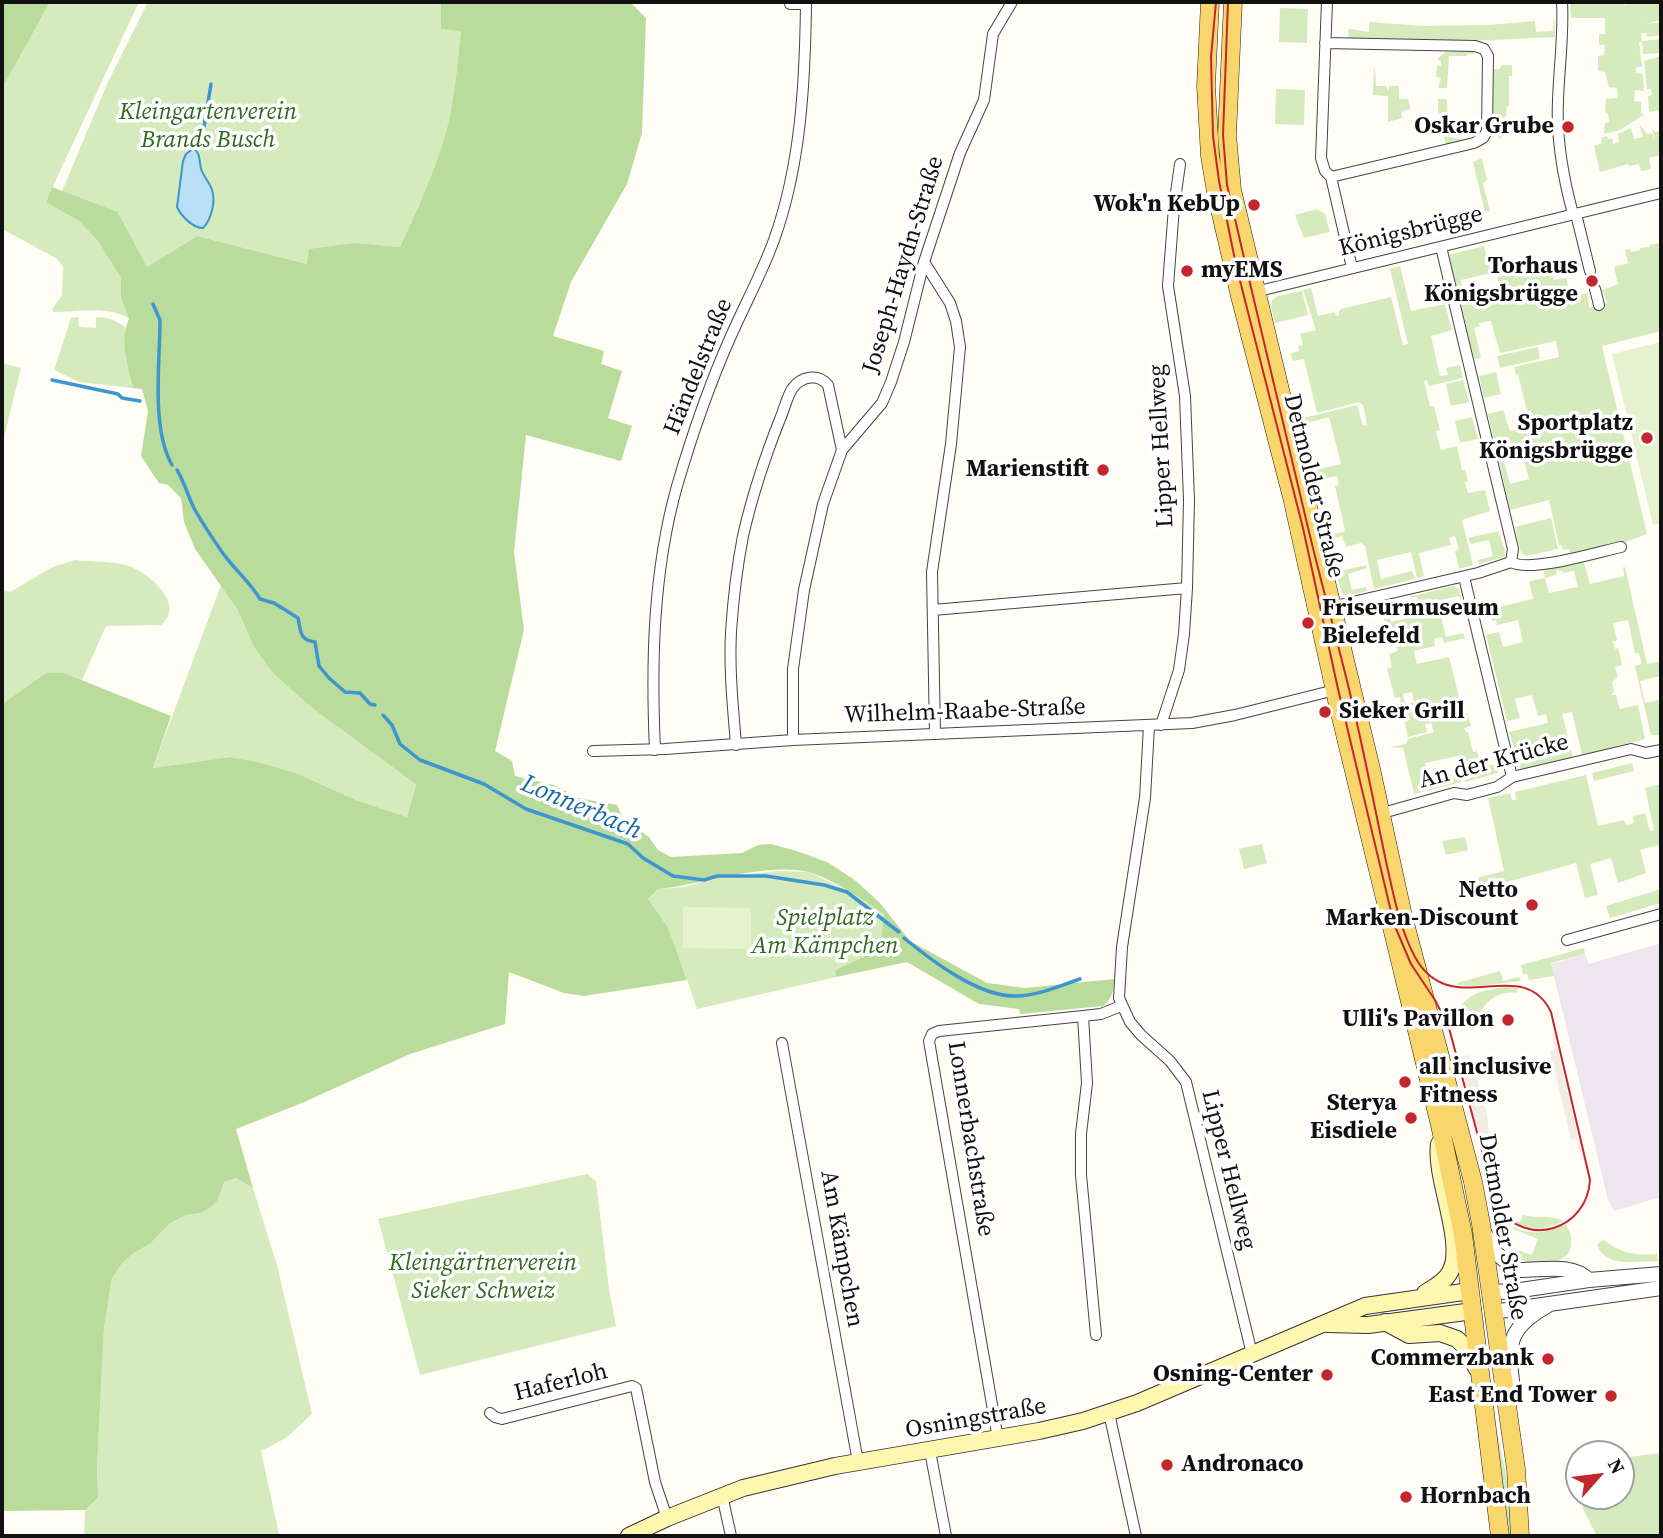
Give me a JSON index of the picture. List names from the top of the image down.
{
  "streets": {
    "main road": ["Detmolder Straße", "Osningstraße"],
    "street": [
      "Königsbrügge",
      "Joseph-Haydn-Straße",
      "Händelstraße",
      "Lipper Hellweg",
      "Wilhelm-Raabe-Straße",
      "An der Krücke",
      "Lonnerbachstraße",
      "Am Kämpchen",
      "Haferloh"
    ]
  },
  "crossings": [
    ["Königsbrügge", "Detmolder Straße"],
    ["Joseph-Haydn-Straße", "Wilhelm-Raabe-Straße"],
    ["Händelstraße", "Wilhelm-Raabe-Straße"],
    ["Lipper Hellweg", "Wilhelm-Raabe-Straße"],
    ["Lipper Hellweg", "Lonnerbachstraße"],
    ["Lipper Hellweg", "Osningstraße"],
    ["Detmolder Straße", "Wilhelm-Raabe-Straße"],
    ["Detmolder Straße", "An der Krücke"],
    ["Detmolder Straße", "Osningstraße"],
    ["Lonnerbachstraße", "Osningstraße"],
    ["Am Kämpchen", "Osningstraße"],
    ["Haferloh", "Osningstraße"]
  ],
  "water": ["Lonnerbach"],
  "parks": ["Kleingartenverein Brands Busch", "Spielplatz Am Kämpchen", "Kleingärtnerverein Sieker Schweiz"],
  "places": [
    "Oskar Grube",
    "Wok'n KebUp",
    "myEMS",
    "Torhaus Königsbrügge",
    "Sportplatz Königsbrügge",
    "Marienstift",
    "Friseurmuseum Bielefeld",
    "Sieker Grill",
    "Netto Marken-Discount",
    "Ulli's Pavillon",
    "all inclusive Fitness",
    "Sterya Eisdiele",
    "Commerzbank",
    "Osning-Center",
    "East End Tower",
    "Andronaco",
    "Hornbach"
  ],
  "north": "top right"
}
